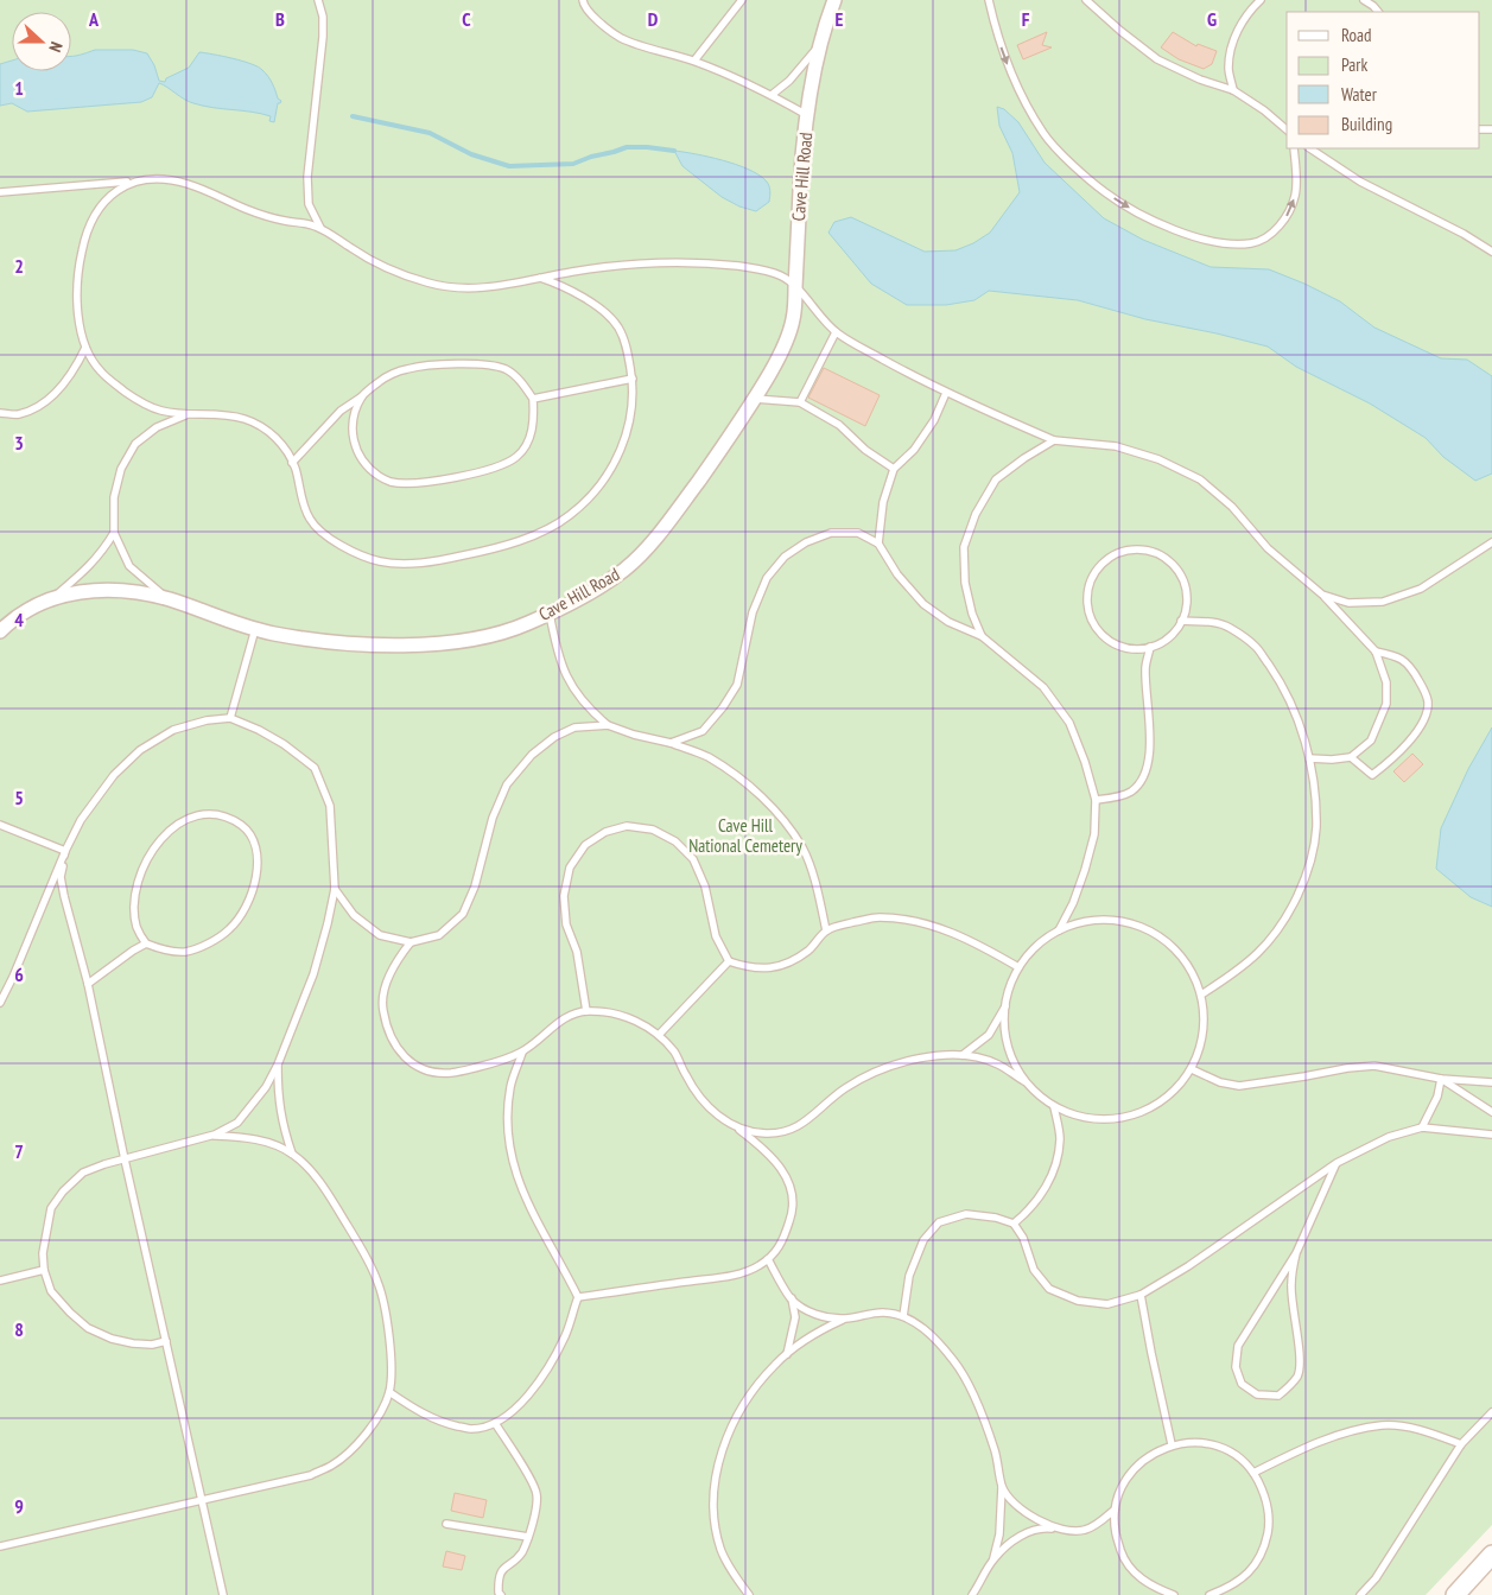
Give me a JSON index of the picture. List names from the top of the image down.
{
  "streets": {
    "street": ["Cave Hill Road"]
  },
  "parks": ["Cave Hill National Cemetery"],
  "legend": [
    "Road",
    "Park",
    "Water",
    "Building"
  ],
  "north": "right",
  "grid": {
    "columns": [
      "A",
      "B",
      "C",
      "D",
      "E",
      "F",
      "G"
    ],
    "rows": [
      "1",
      "2",
      "3",
      "4",
      "5",
      "6",
      "7",
      "8",
      "9"
    ]
  }
}
